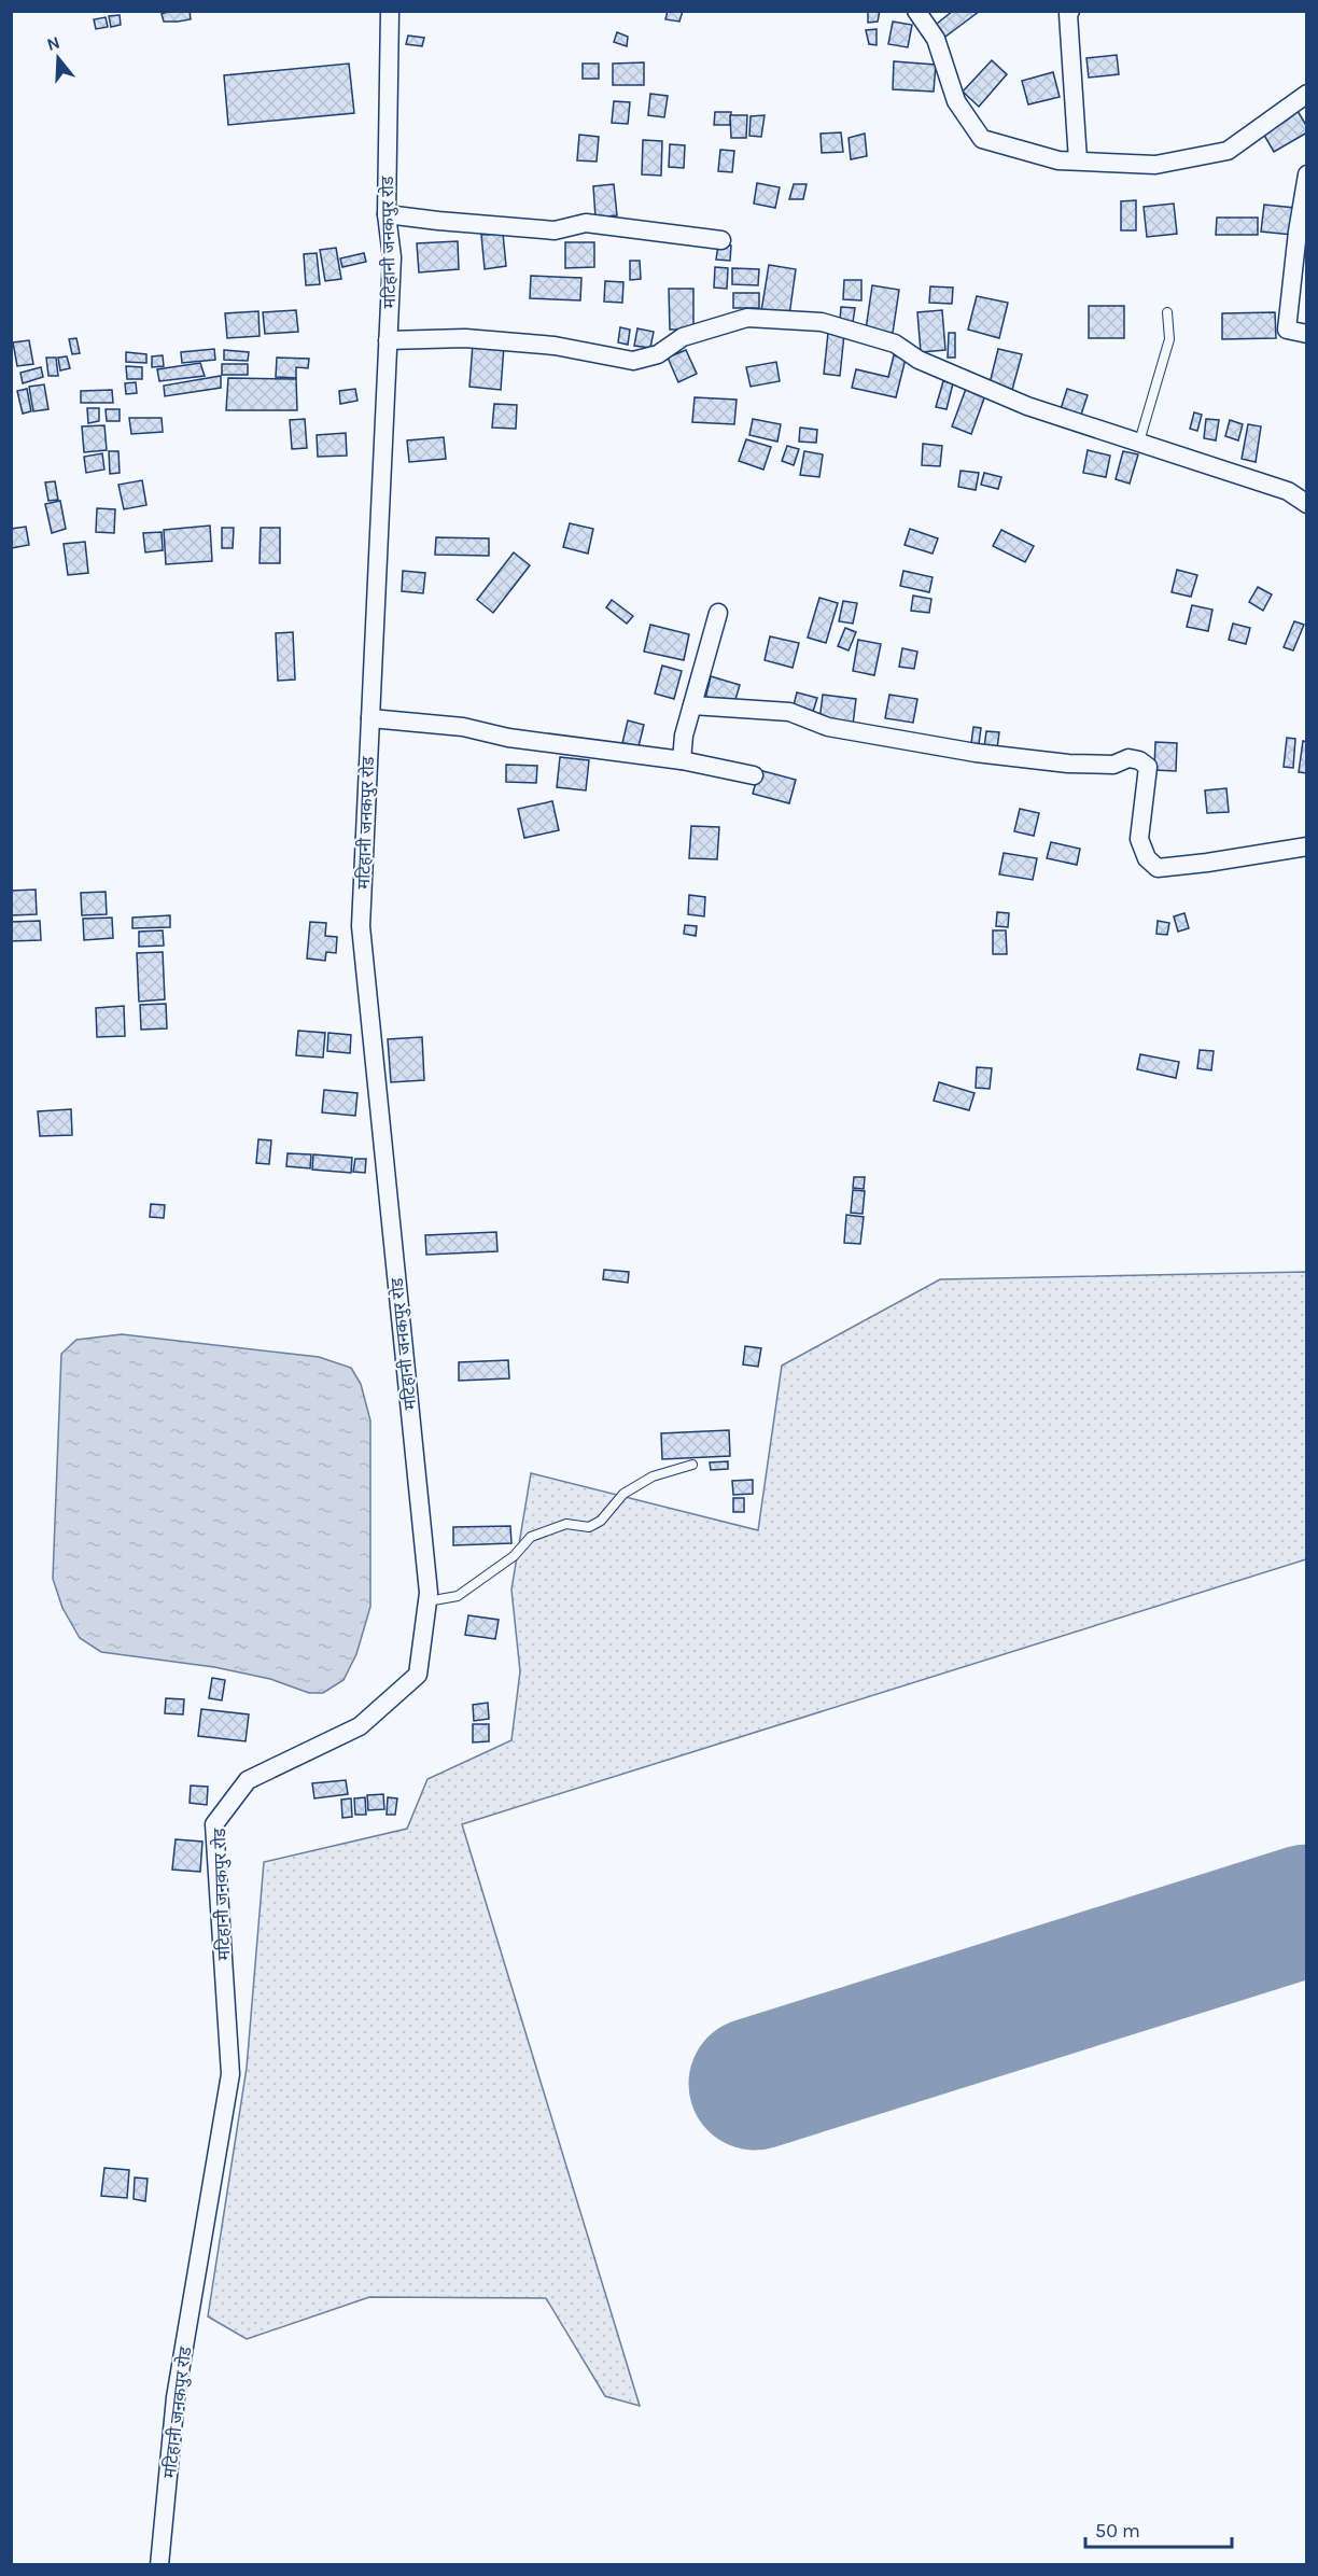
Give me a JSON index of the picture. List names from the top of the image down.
{
  "streets": {
    "street": ["मटिहानी जनकपुर रोड"]
  },
  "scale_bar": "50 m",
  "north": "top"
}
